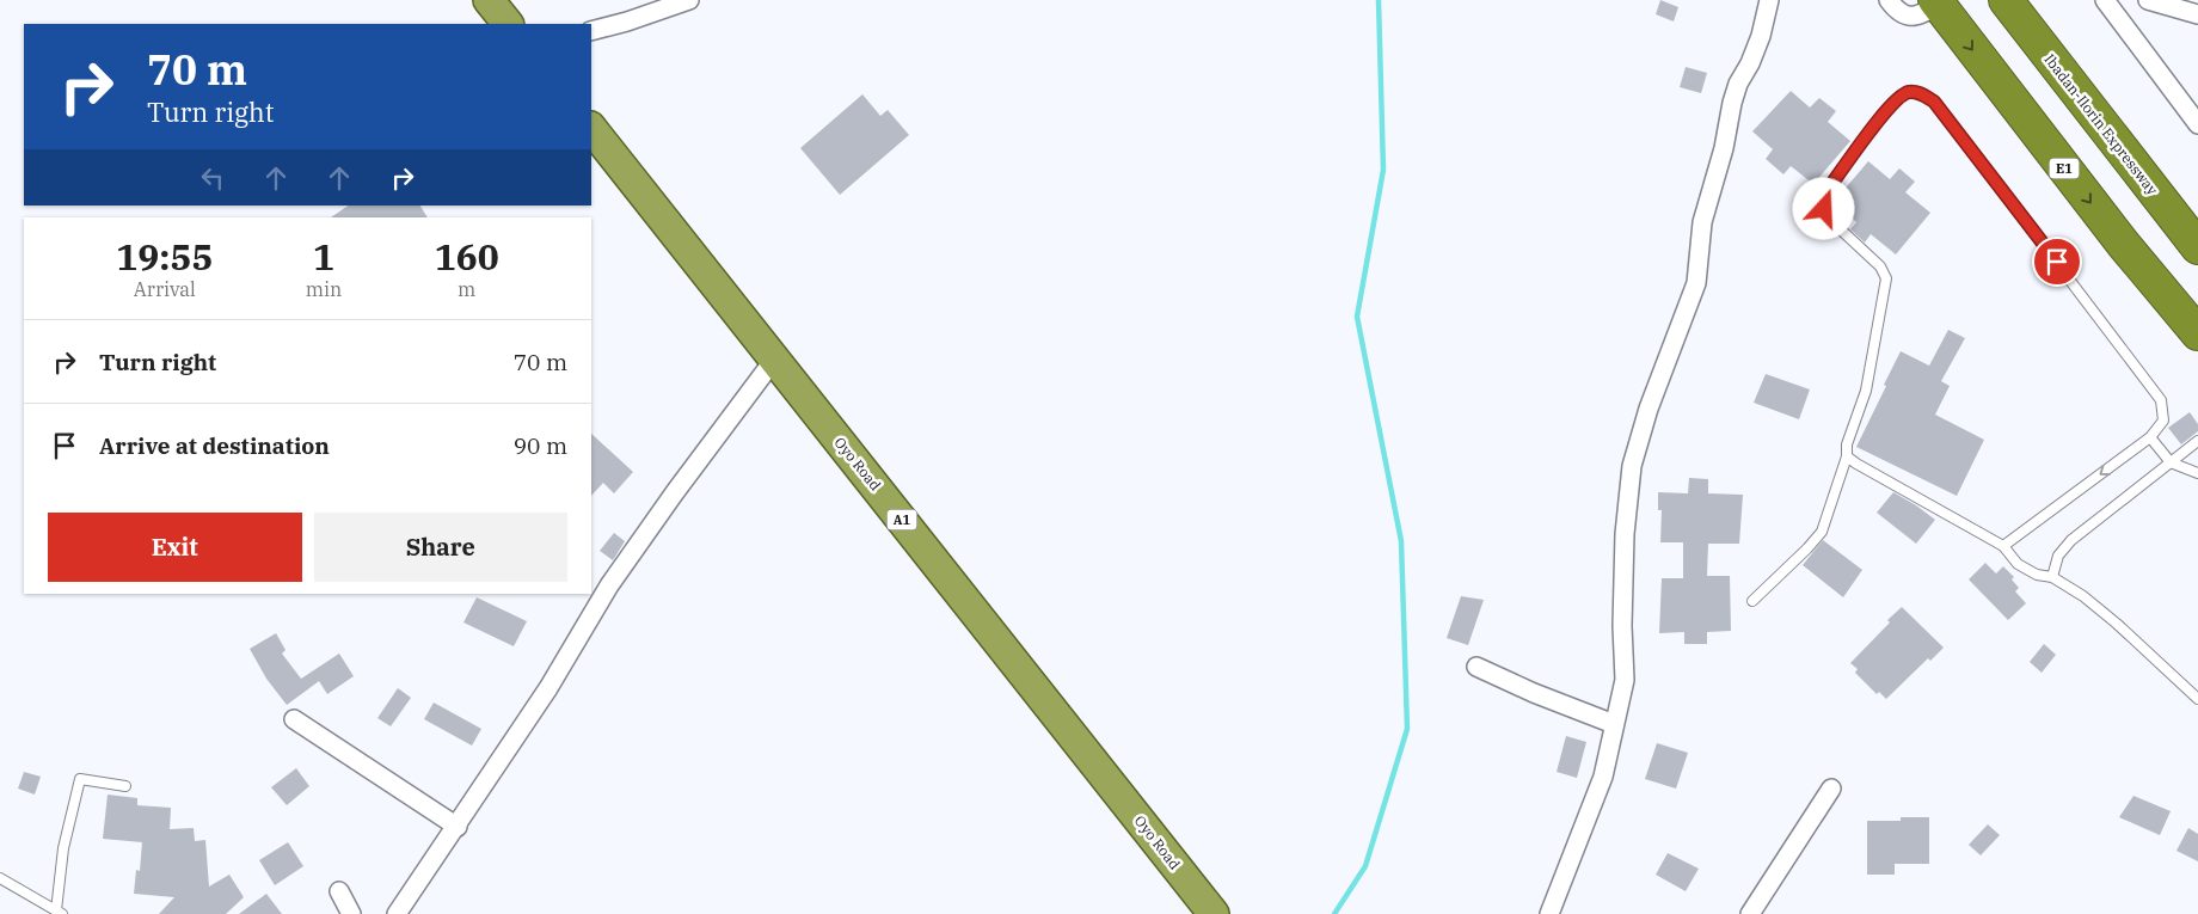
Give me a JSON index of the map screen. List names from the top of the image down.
{
  "streets": {
    "highway": [
      "Ibadan-Ilorin Expressway",
      "E1",
      "Oyo Road",
      "A1"
    ]
  },
  "page": {
    "turn": ["70 m", "Turn right"],
    "eta": [
      "19:55",
      "Arrival",
      "1",
      "min",
      "160",
      "m"
    ],
    "list": [
      {
        "name": "Turn right",
        "value": "70 m"
      },
      {
        "name": "Arrive at destination",
        "value": "90 m"
      }
    ],
    "buttons": ["Exit", "Share"]
  }
}
